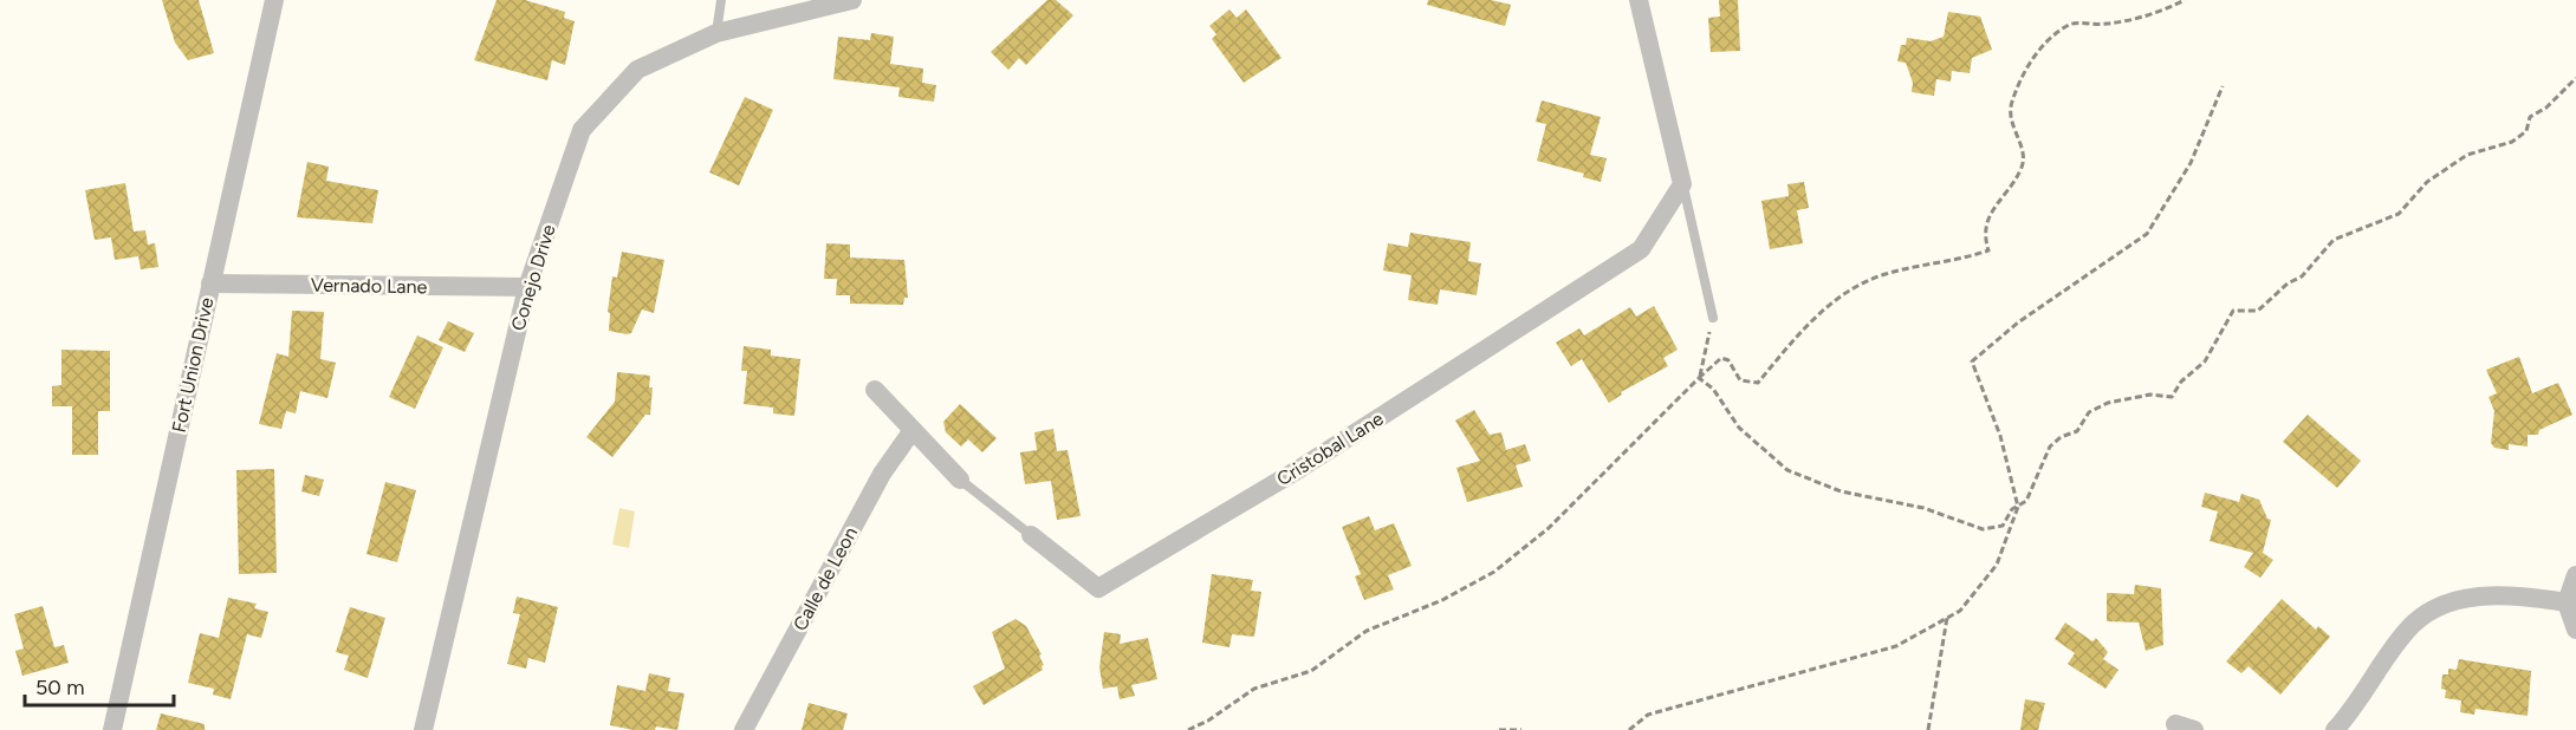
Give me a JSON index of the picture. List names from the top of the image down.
{
  "streets": {
    "street": [
      "Conejo Drive",
      "Vernado Lane",
      "Fort Union Drive",
      "Cristobal Lane",
      "Calle de Leon"
    ]
  },
  "crossings": [
    ["Conejo Drive", "Vernado Lane"],
    ["Vernado Lane", "Fort Union Drive"]
  ],
  "scale_bar": "50 m"
}
